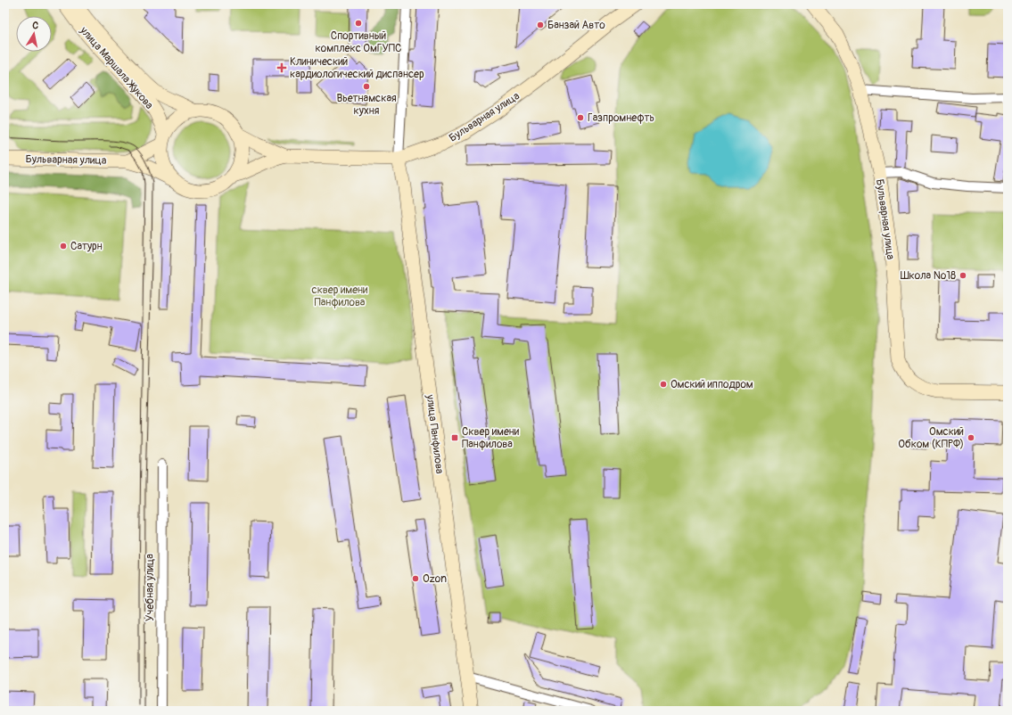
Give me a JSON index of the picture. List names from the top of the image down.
{
  "streets": {
    "main road": ["улица Маршала Жукова", "Бульварная улица", "улица Панфилова"],
    "street": ["Учебная улица"]
  },
  "crossings": [
    ["улица Маршала Жукова", "Бульварная улица"],
    ["Бульварная улица", "улица Панфилова"]
  ],
  "parks": ["сквер имени Панфилова"],
  "places": {
    "other": [
      "Спортивный комплекс ОмГУПС",
      "Банзай Авто",
      "Вьетнамская кухня",
      "Газпромнефть",
      "Сатурн",
      "Школа №18",
      "Омский ипподром",
      "Омский Обком (КПРФ)",
      "Ozon"
    ],
    "health": ["Клинический кардиологический диспансер"],
    "transit": ["Сквер имени Панфилова"]
  },
  "north": "top"
}
